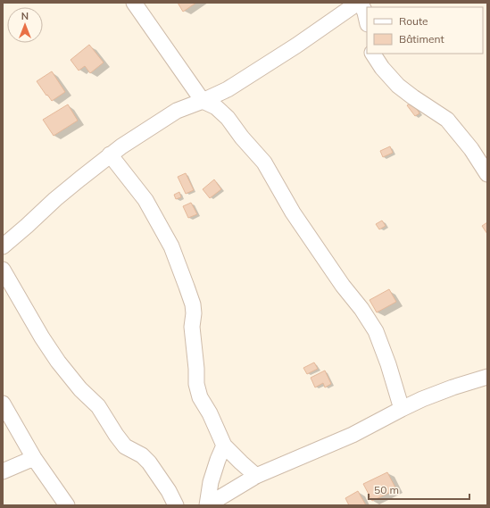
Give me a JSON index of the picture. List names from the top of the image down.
{
  "legend": ["Route", "Bâtiment"],
  "scale_bar": "50 m",
  "north": "top"
}
